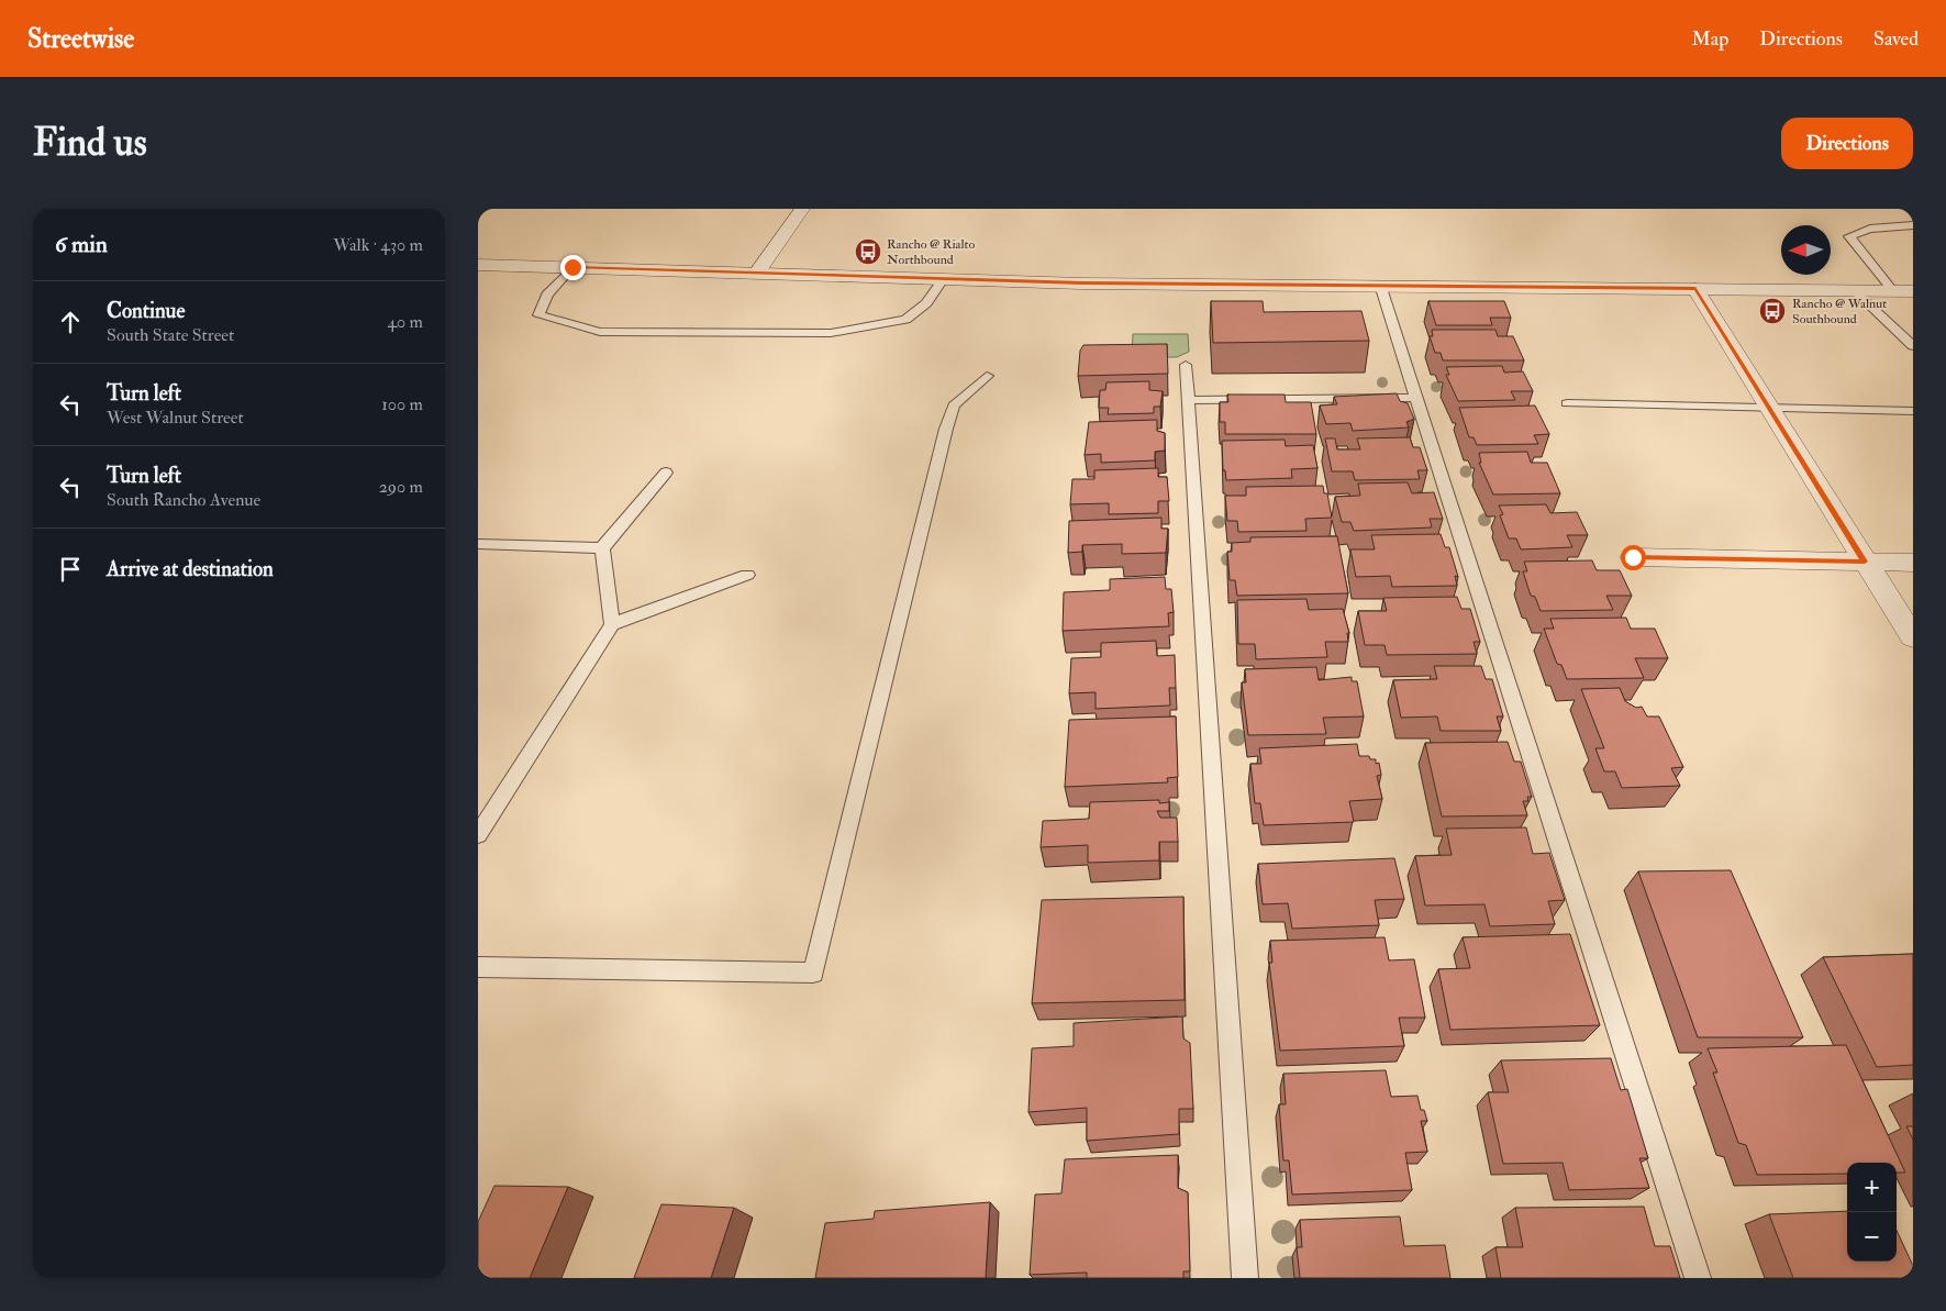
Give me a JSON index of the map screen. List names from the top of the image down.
{
  "places": {
    "bus stop": ["Rancho @ Rialto Northbound", "Rancho @ Walnut Southbound"]
  },
  "north": "left",
  "page": {
    "header": "Streetwise",
    "nav": ["Map", "Directions", "Saved"],
    "buttons": "Directions",
    "title": "Find us",
    "heading": ["6 min", "Walk · 430 m"],
    "list": [
      ["Continue", "South State Street", "40 m"],
      ["Turn left", "West Walnut Street", "100 m"],
      ["Turn left", "South Rancho Avenue", "290 m"],
      "Arrive at destination"
    ],
    "map_buttons": ["+", "−"]
  }
}
